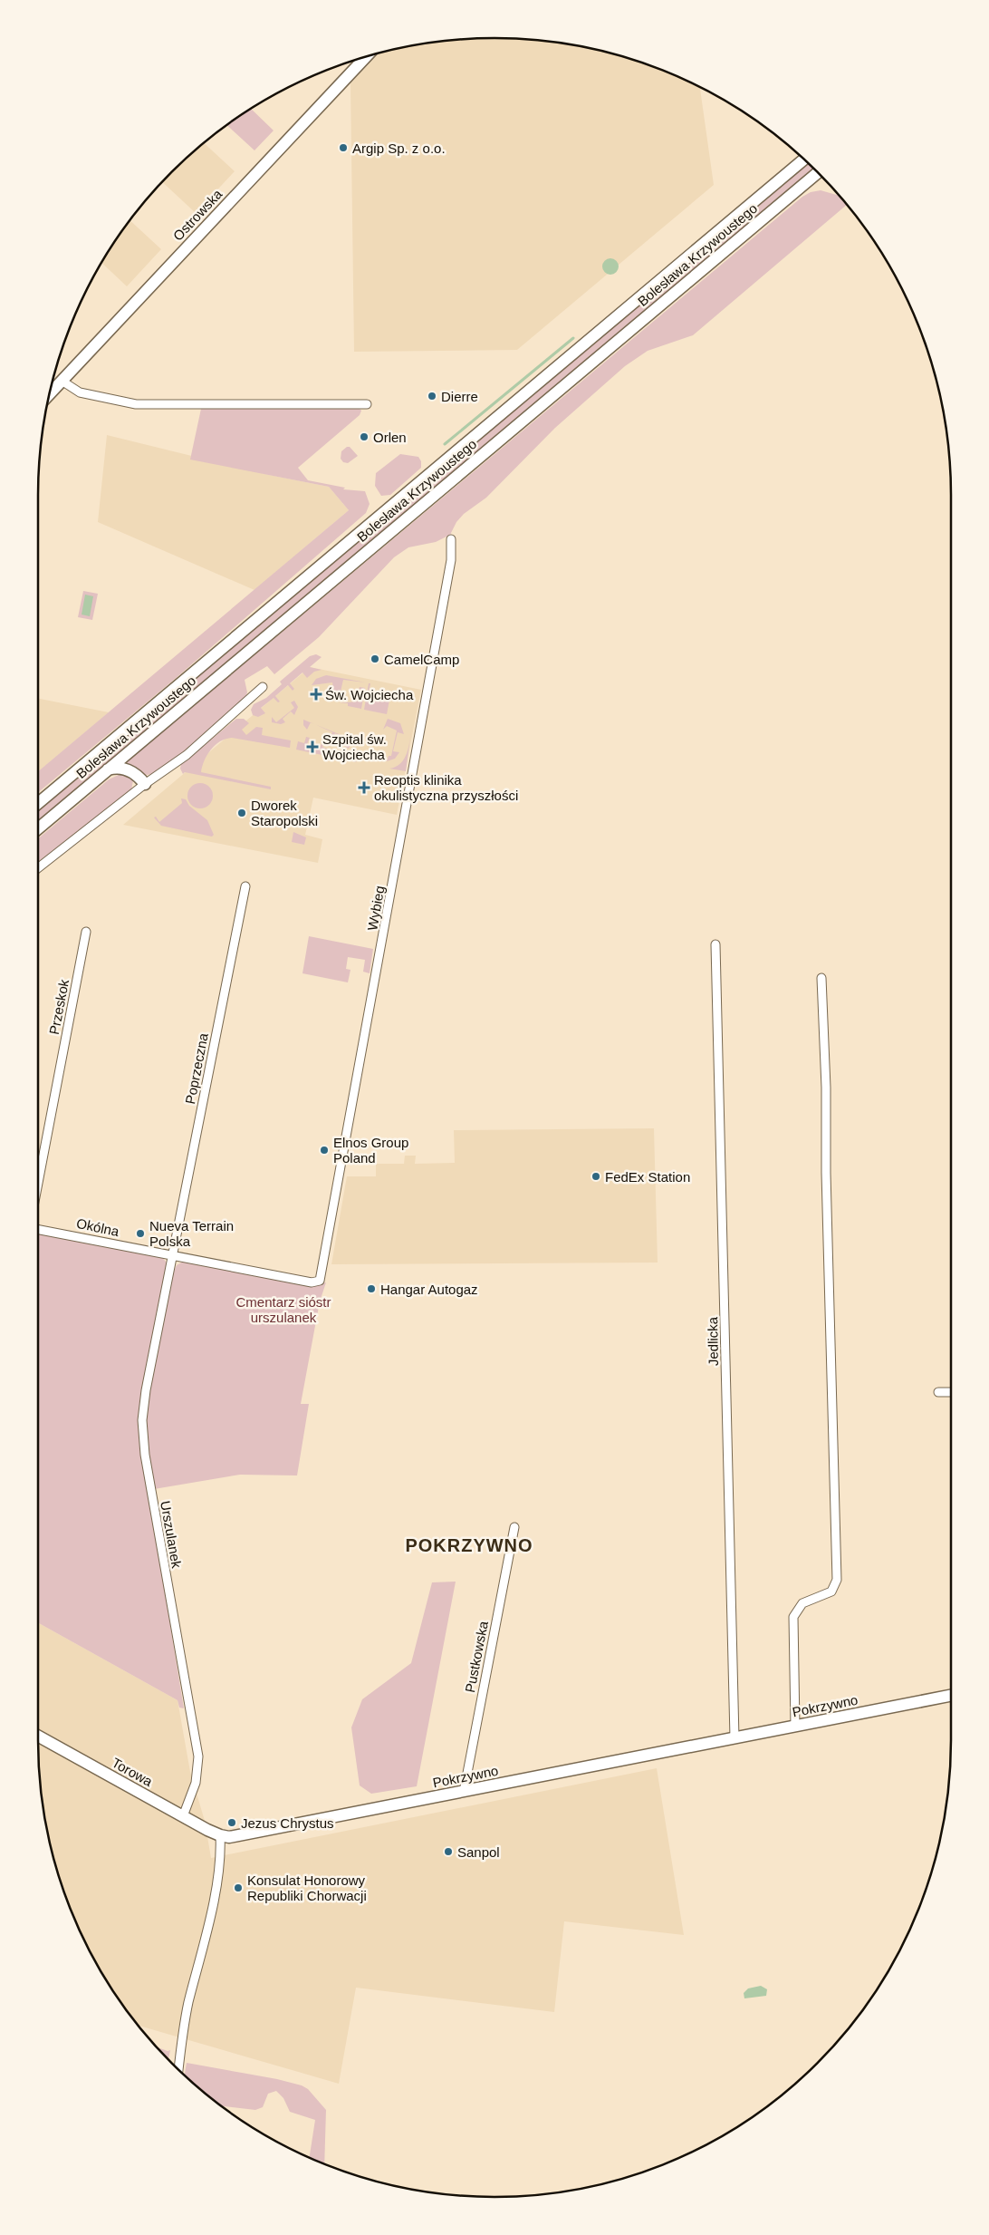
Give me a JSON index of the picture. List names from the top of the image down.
{
  "streets": {
    "main road": [
      "Ostrowska",
      "Bolesława Krzywoustego",
      "Pokrzywno",
      "Torowa"
    ],
    "street": [
      "Wybieg",
      "Przeskok",
      "Poprzeczna",
      "Okólna",
      "Jedlicka",
      "Urszulanek",
      "Pustkowska"
    ]
  },
  "crossings": [
    ["Wybieg", "Okólna"],
    ["Poprzeczna", "Okólna"],
    ["Poprzeczna", "Urszulanek"],
    ["Okólna", "Urszulanek"],
    ["Jedlicka", "Pokrzywno"],
    ["Urszulanek", "Torowa"],
    ["Pustkowska", "Pokrzywno"],
    ["Pokrzywno", "Torowa"]
  ],
  "districts": ["POKRZYWNO"],
  "parks": ["Cmentarz sióstr urszulanek"],
  "places": {
    "other": [
      "Argip Sp. z o.o.",
      "Dierre",
      "Orlen",
      "CamelCamp",
      "Dworek Staropolski",
      "Elnos Group Poland",
      "FedEx Station",
      "Nueva Terrain Polska",
      "Hangar Autogaz",
      "Jezus Chrystus",
      "Sanpol",
      "Konsulat Honorowy Republiki Chorwacji"
    ],
    "health": ["Św. Wojciecha", "Szpital św. Wojciecha", "Reoptis klinika okulistyczna przyszłości"]
  }
}
